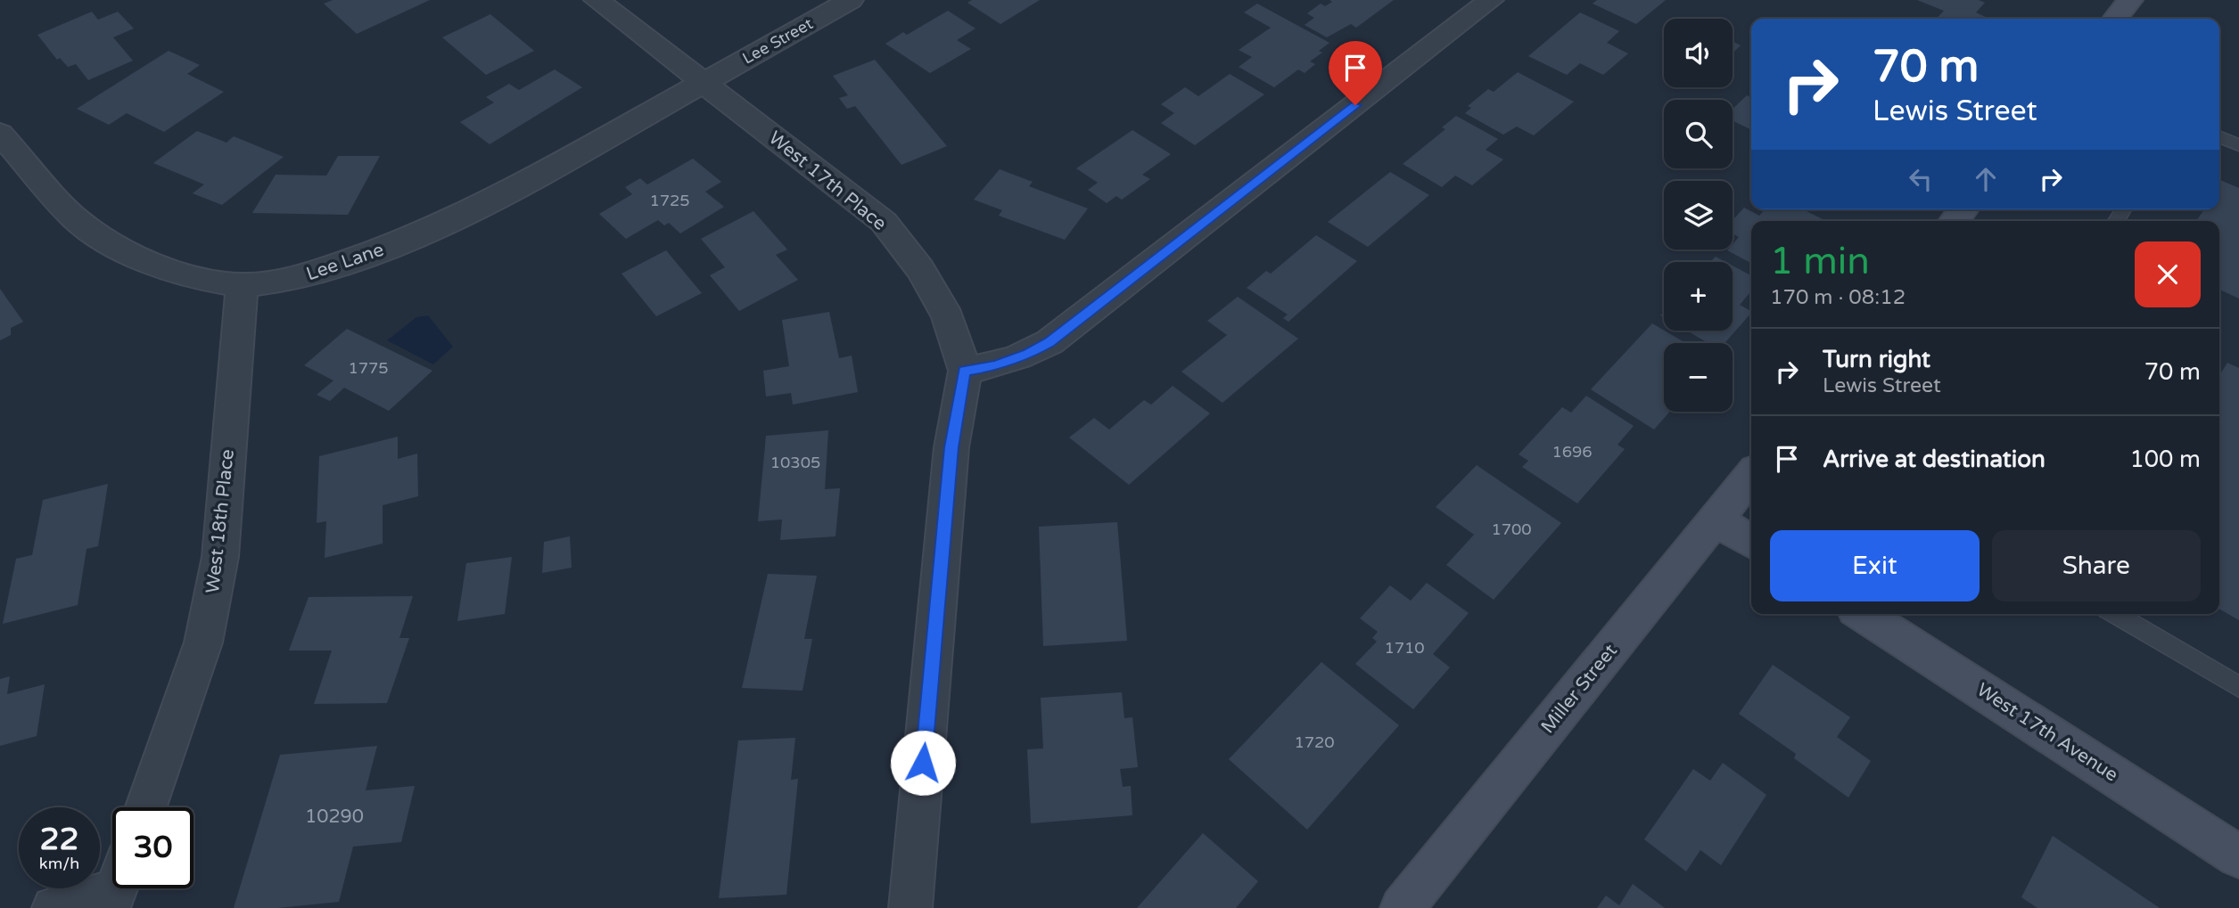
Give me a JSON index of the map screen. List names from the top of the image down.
{
  "streets": {
    "street": [
      "Lee Street",
      "West 17th Place",
      "Lee Lane",
      "West 18th Place",
      "Miller Street",
      "West 17th Avenue"
    ]
  },
  "crossings": [
    ["Lee Street", "West 17th Place"],
    ["Lee Street", "Lee Lane"],
    ["West 17th Place", "Lee Lane"],
    ["Lee Lane", "West 18th Place"]
  ],
  "house_numbers": [
    "1725",
    "1775",
    "1696",
    "10305",
    "1700",
    "1710",
    "1720",
    "10290"
  ],
  "page": {
    "map_buttons": ["+", "−"],
    "turn": ["70 m", "Lewis Street"],
    "heading": ["1 min", "170 m · 08:12"],
    "list": [
      {
        "name": "Turn right",
        "note": "Lewis Street",
        "value": "70 m"
      },
      {
        "name": "Arrive at destination",
        "value": "100 m"
      }
    ],
    "buttons": ["Exit", "Share"],
    "speed": "22 km/h",
    "limit": "30"
  }
}
